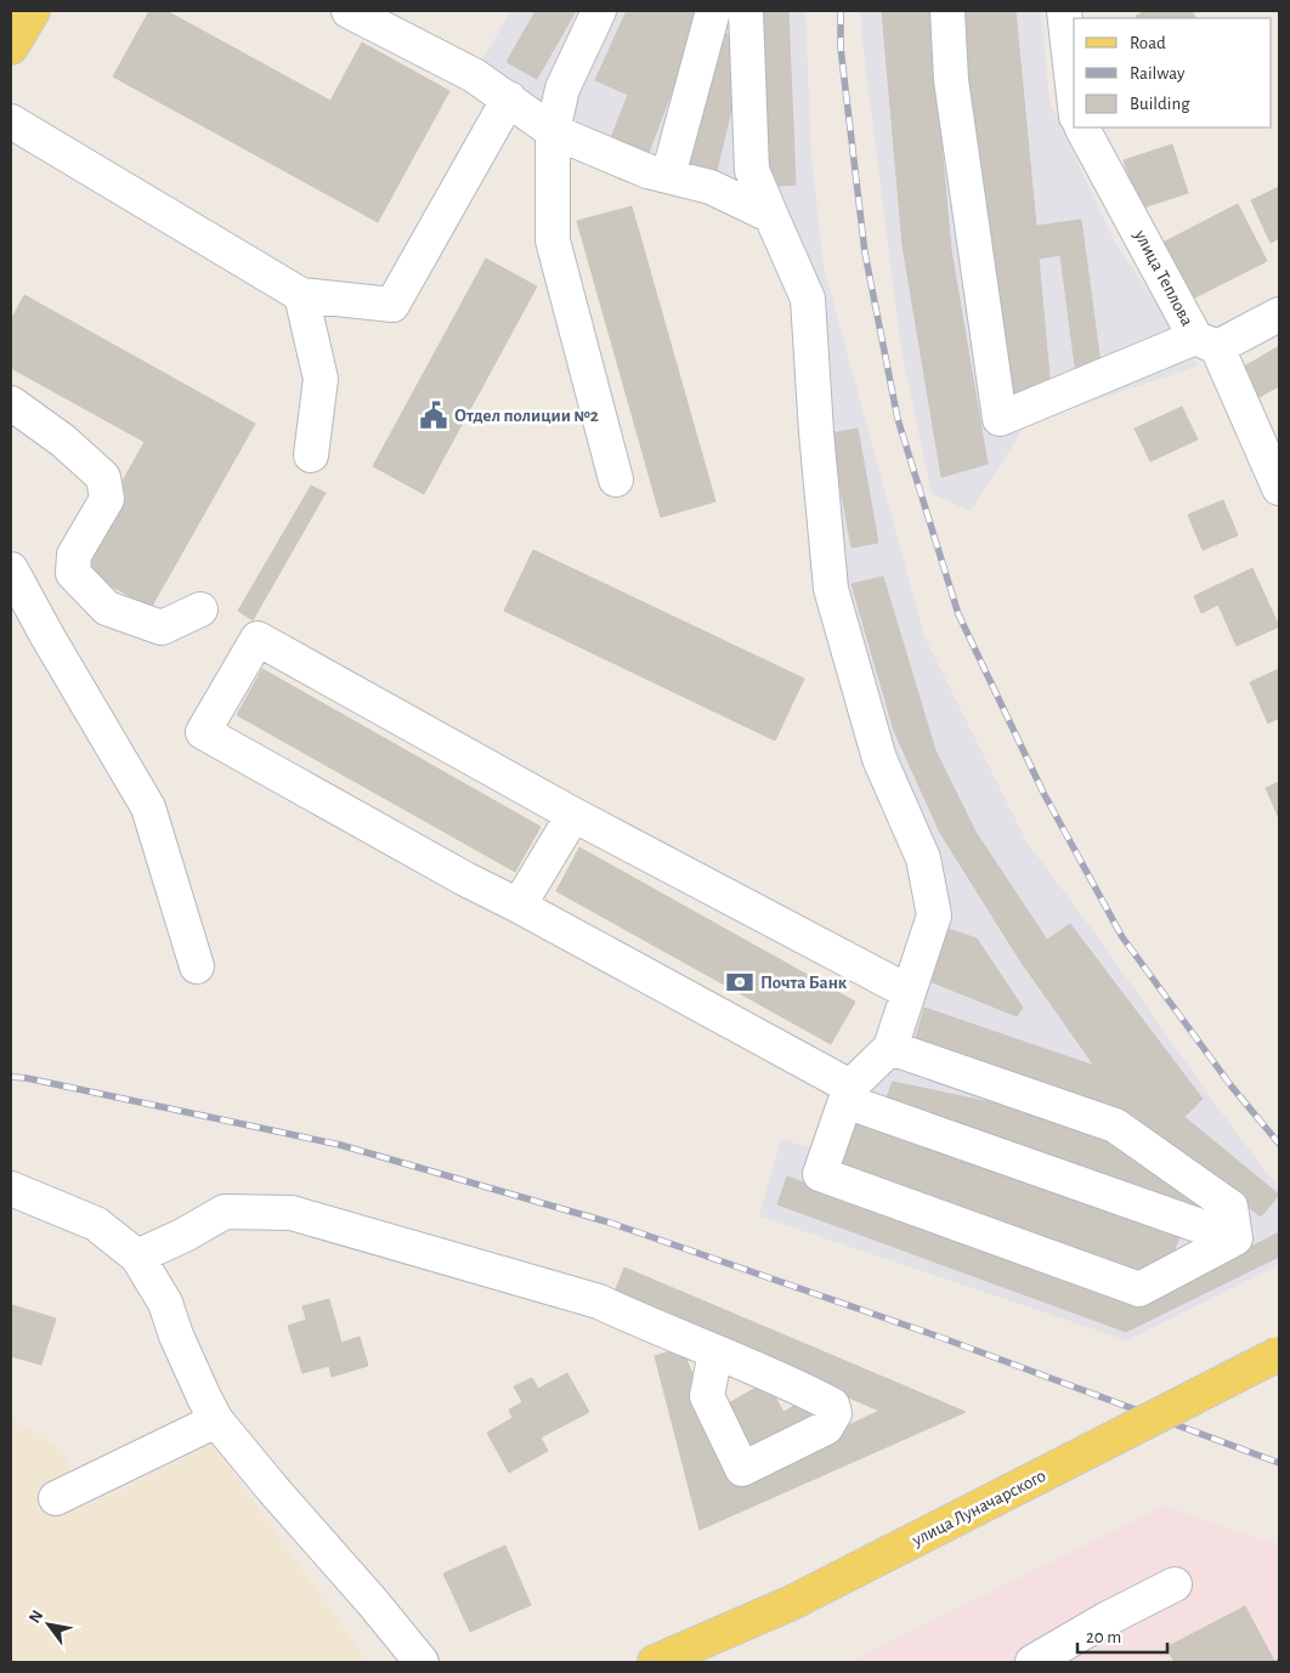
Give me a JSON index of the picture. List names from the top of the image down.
{
  "streets": {
    "main road": ["улица Луначарского"],
    "street": ["улица Теплова"]
  },
  "places": {
    "public building": ["Отдел полиции №2"],
    "bank": ["Почта Банк"]
  },
  "legend": ["Road", "Railway", "Building"],
  "scale_bar": "20 m",
  "north": "top left"
}
